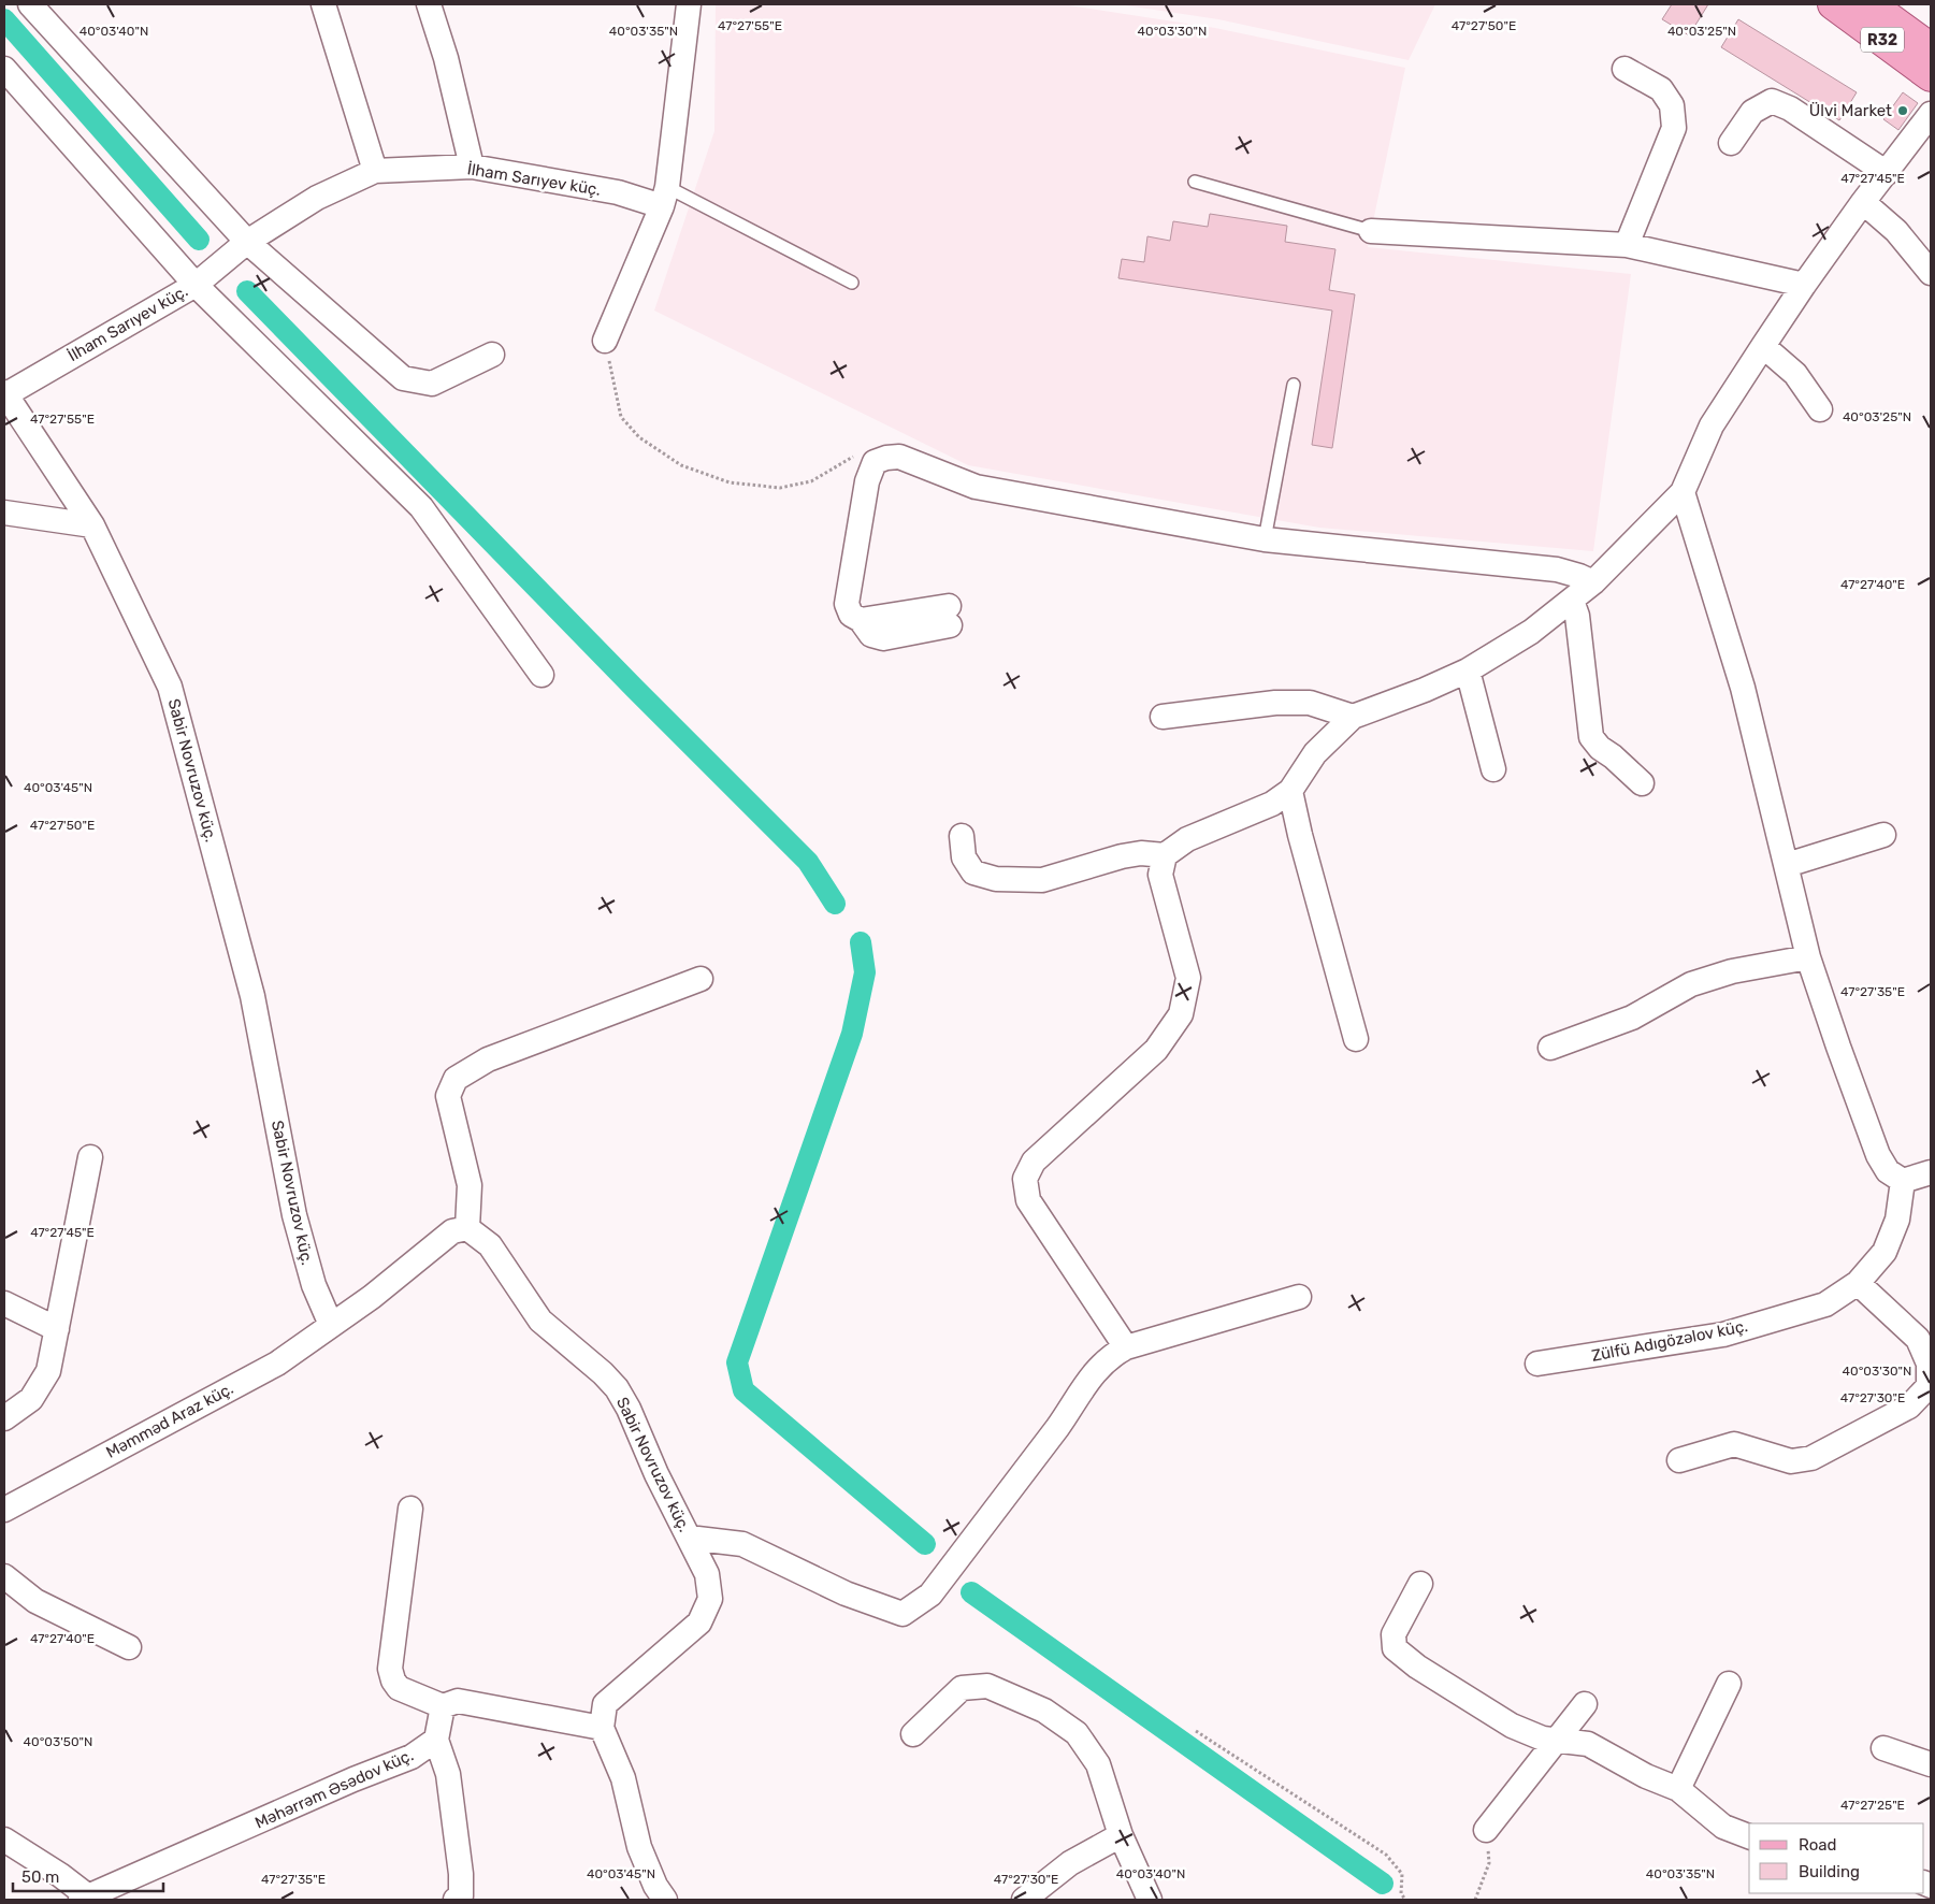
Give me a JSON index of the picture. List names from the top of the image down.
{
  "streets": {
    "main road": ["R32"],
    "street": [
      "İlham Sarıyev küç.",
      "Sabir Novruzov küç.",
      "Zülfü Adıgözəlov küç.",
      "Məmməd Araz küç.",
      "Məhərrəm Əsədov küç."
    ]
  },
  "crossings": [
    ["İlham Sarıyev küç.", "Sabir Novruzov küç."],
    ["Sabir Novruzov küç.", "Məmməd Araz küç."]
  ],
  "places": ["Ülvi Market"],
  "legend": ["Road", "Building"],
  "scale_bar": "50 m",
  "coordinates": [
    "47°27'55\"E",
    "47°27'50\"E",
    "40°03'40\"N",
    "40°03'35\"N",
    "40°03'30\"N",
    "40°03'25\"N",
    "47°27'45\"E",
    "47°27'40\"E",
    "40°03'45\"N",
    "47°27'35\"E",
    "47°27'30\"E",
    "40°03'50\"N",
    "47°27'25\"E"
  ]
}
